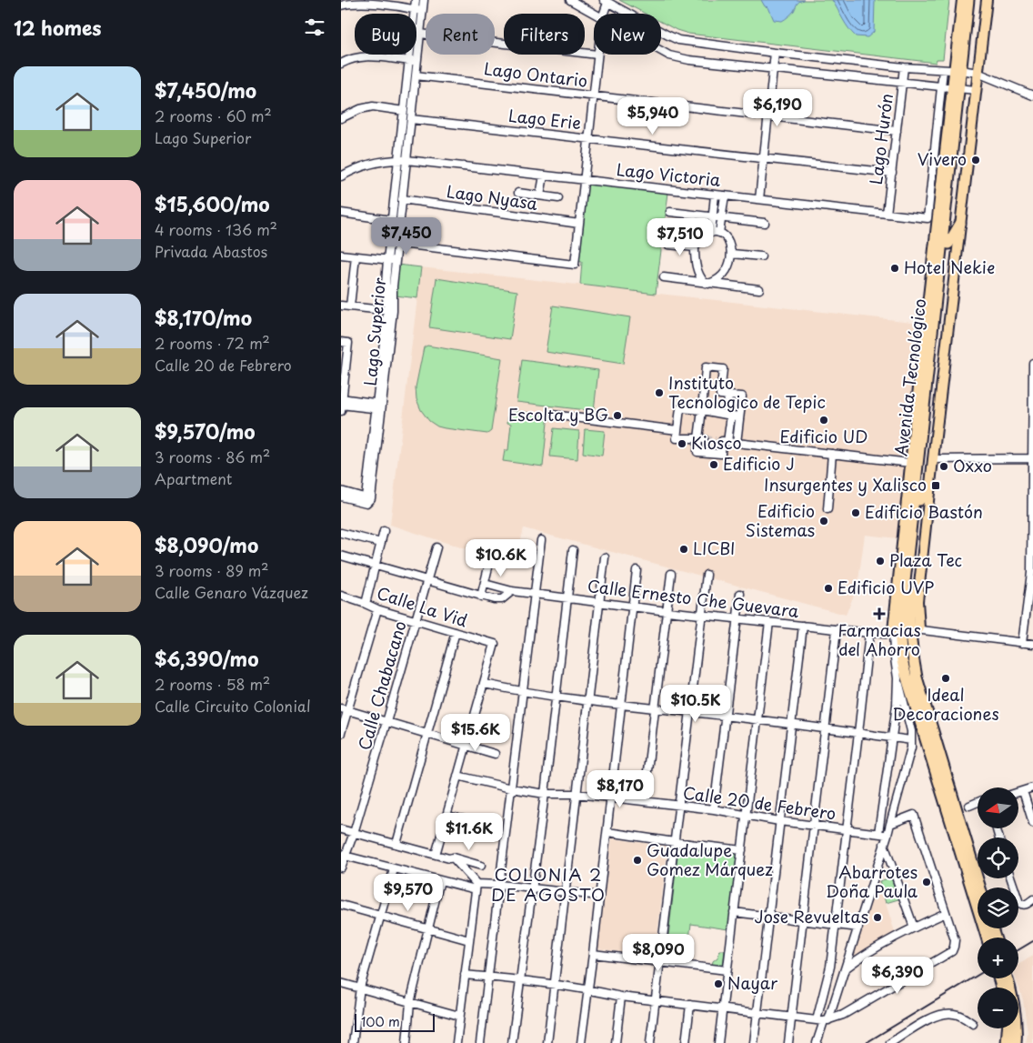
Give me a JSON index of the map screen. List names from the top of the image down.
{
  "streets": {
    "highway": ["Avenida Tecnológico"],
    "street": [
      "Lago Ontario",
      "Lago Erie",
      "Lago Hurón",
      "Lago Victoria",
      "Lago Nyasa",
      "Lago Superior",
      "Calle Ernesto Che Guevara",
      "Calle La Vid",
      "Calle Chabacano",
      "Calle 20 de Febrero"
    ]
  },
  "crossings": [
    ["Lago Ontario", "Lago Hurón"],
    ["Lago Ontario", "Lago Superior"],
    ["Lago Erie", "Lago Hurón"],
    ["Lago Erie", "Lago Superior"],
    ["Lago Hurón", "Lago Victoria"],
    ["Lago Victoria", "Lago Superior"],
    ["Lago Nyasa", "Lago Superior"],
    ["Avenida Tecnológico", "Calle Ernesto Che Guevara"],
    ["Calle La Vid", "Calle Chabacano"]
  ],
  "districts": ["COLONIA 2 DE AGOSTO"],
  "places": {
    "other": [
      "Vivero",
      "Hotel Nekie",
      "Instituto Tecnologico de Tepic",
      "Escolta y BG",
      "Edificio UD",
      "Kiosco",
      "Edificio J",
      "Oxxo",
      "Edificio Bastón",
      "Edificio Sistemas",
      "LICBI",
      "Plaza Tec",
      "Edificio UVP",
      "Ideal Decoraciones",
      "Guadalupe Gomez Márquez",
      "Abarrotes Doña Paula",
      "Jose Revueltas",
      "Nayar"
    ],
    "transit": ["Insurgentes y Xalisco"],
    "health": ["Farmacias del Ahorro"]
  },
  "scale_bar": "100 m",
  "north": "left",
  "page": {
    "heading": "12 homes",
    "chip": [
      "Buy",
      "Rent",
      "Filters",
      "New"
    ],
    "list": [
      {
        "name": "$7,450/mo",
        "note": "2 rooms · 60 m² · Lago Superior"
      },
      {
        "name": "$15,600/mo",
        "note": "4 rooms · 136 m² · Privada Abastos"
      },
      {
        "name": "$8,170/mo",
        "note": "2 rooms · 72 m² · Calle 20 de Febrero"
      },
      {
        "name": "$9,570/mo",
        "note": "3 rooms · 86 m² · Apartment"
      },
      {
        "name": "$8,090/mo",
        "note": "3 rooms · 89 m² · Calle Genaro Vázquez"
      },
      {
        "name": "$6,390/mo",
        "note": "2 rooms · 58 m² · Calle Circuito Colonial"
      }
    ],
    "price": [
      "$6,190",
      "$5,940",
      "$7,450",
      "$7,510",
      "$10.6K",
      "$10.5K",
      "$15.6K",
      "$8,170",
      "$11.6K",
      "$9,570",
      "$8,090",
      "$6,390"
    ],
    "map_buttons": ["+", "−"],
    "scale": "100 m"
  }
}
